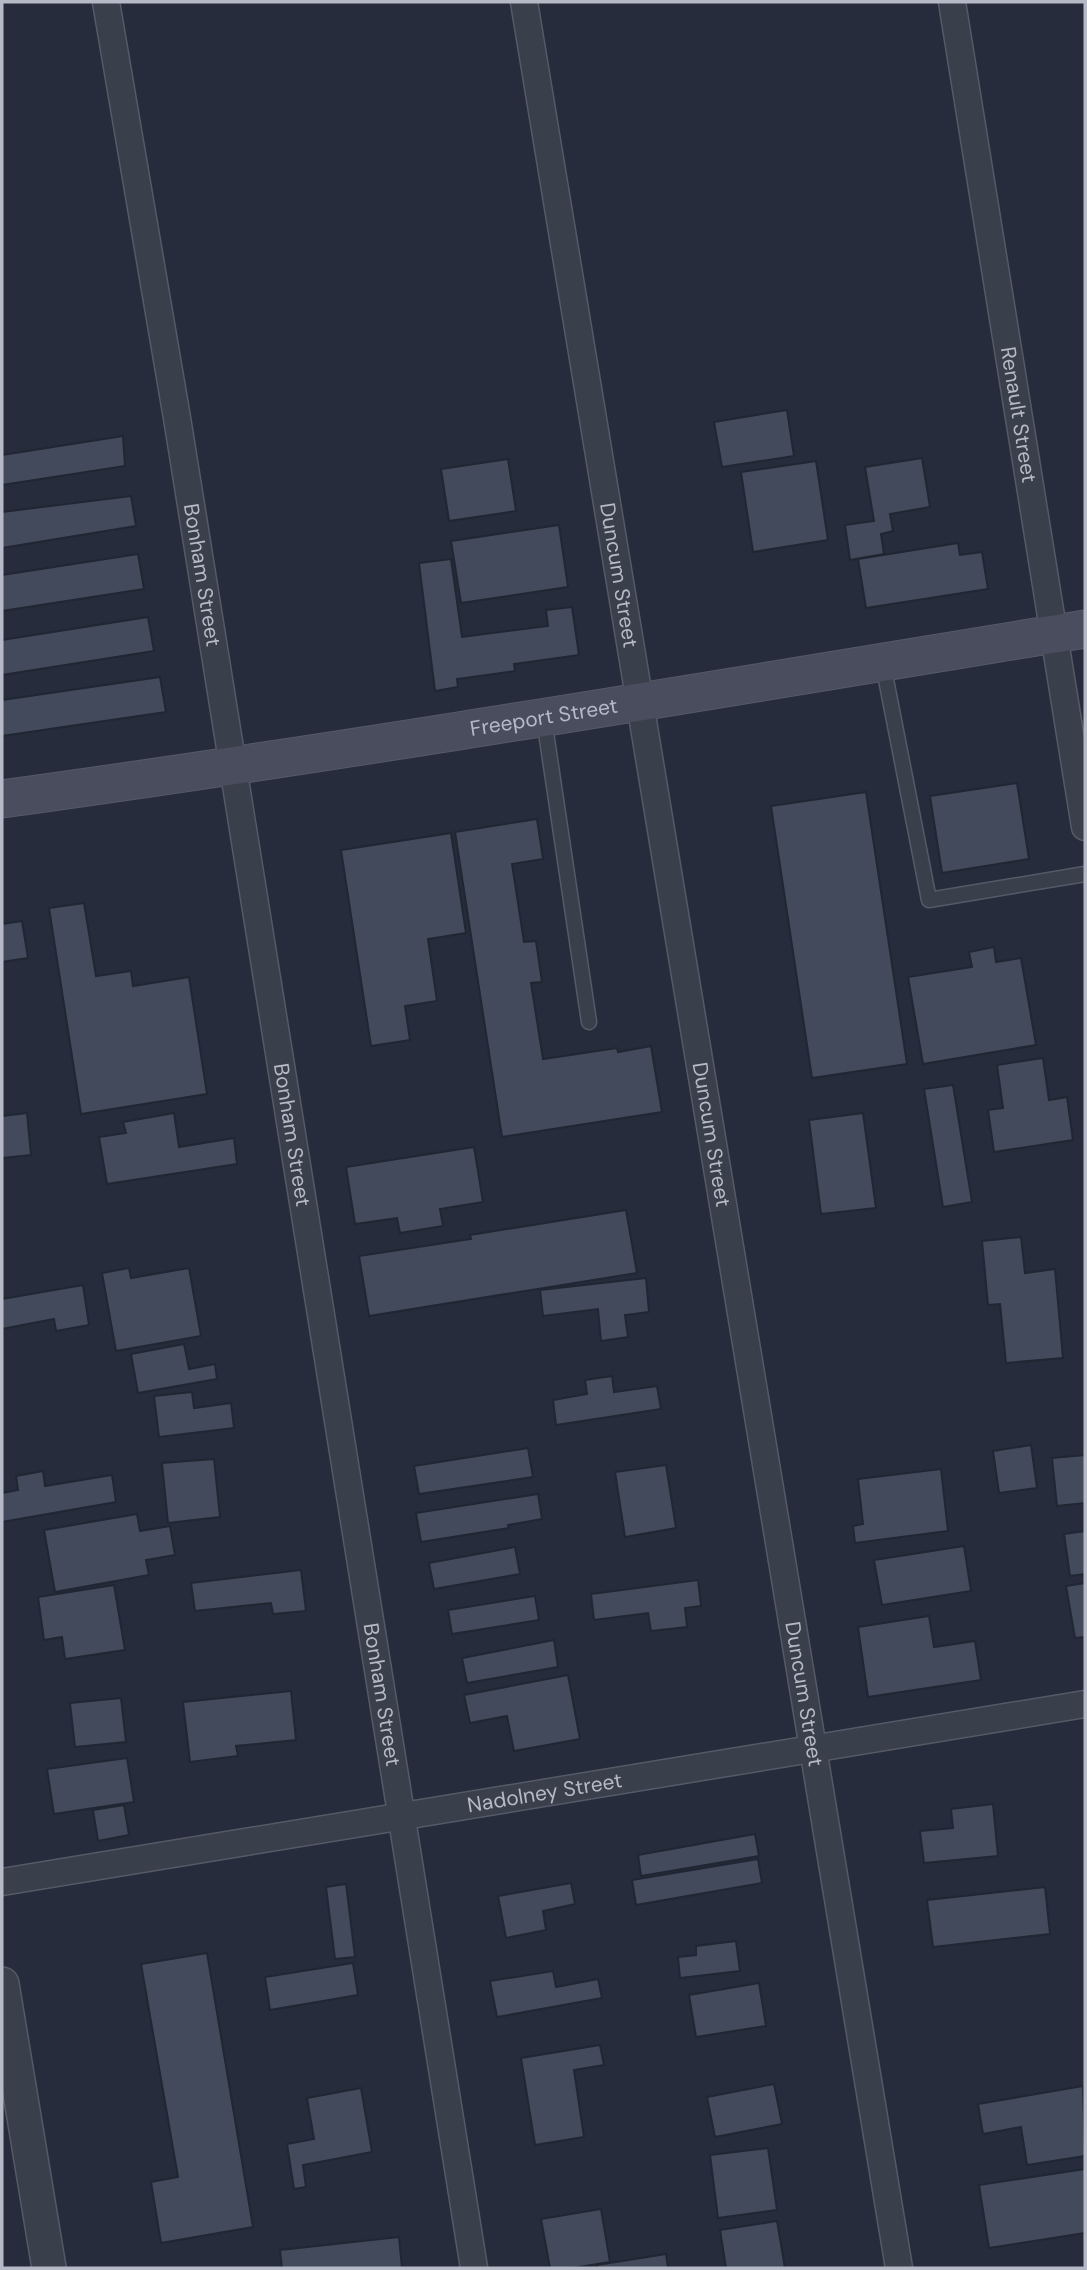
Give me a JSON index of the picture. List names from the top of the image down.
{
  "streets": {
    "main road": ["Freeport Street"],
    "street": [
      "Renault Street",
      "Bonham Street",
      "Duncum Street",
      "Nadolney Street"
    ]
  },
  "crossings": [
    ["Renault Street", "Freeport Street"],
    ["Bonham Street", "Freeport Street"],
    ["Bonham Street", "Nadolney Street"],
    ["Duncum Street", "Freeport Street"],
    ["Duncum Street", "Nadolney Street"]
  ]
}
